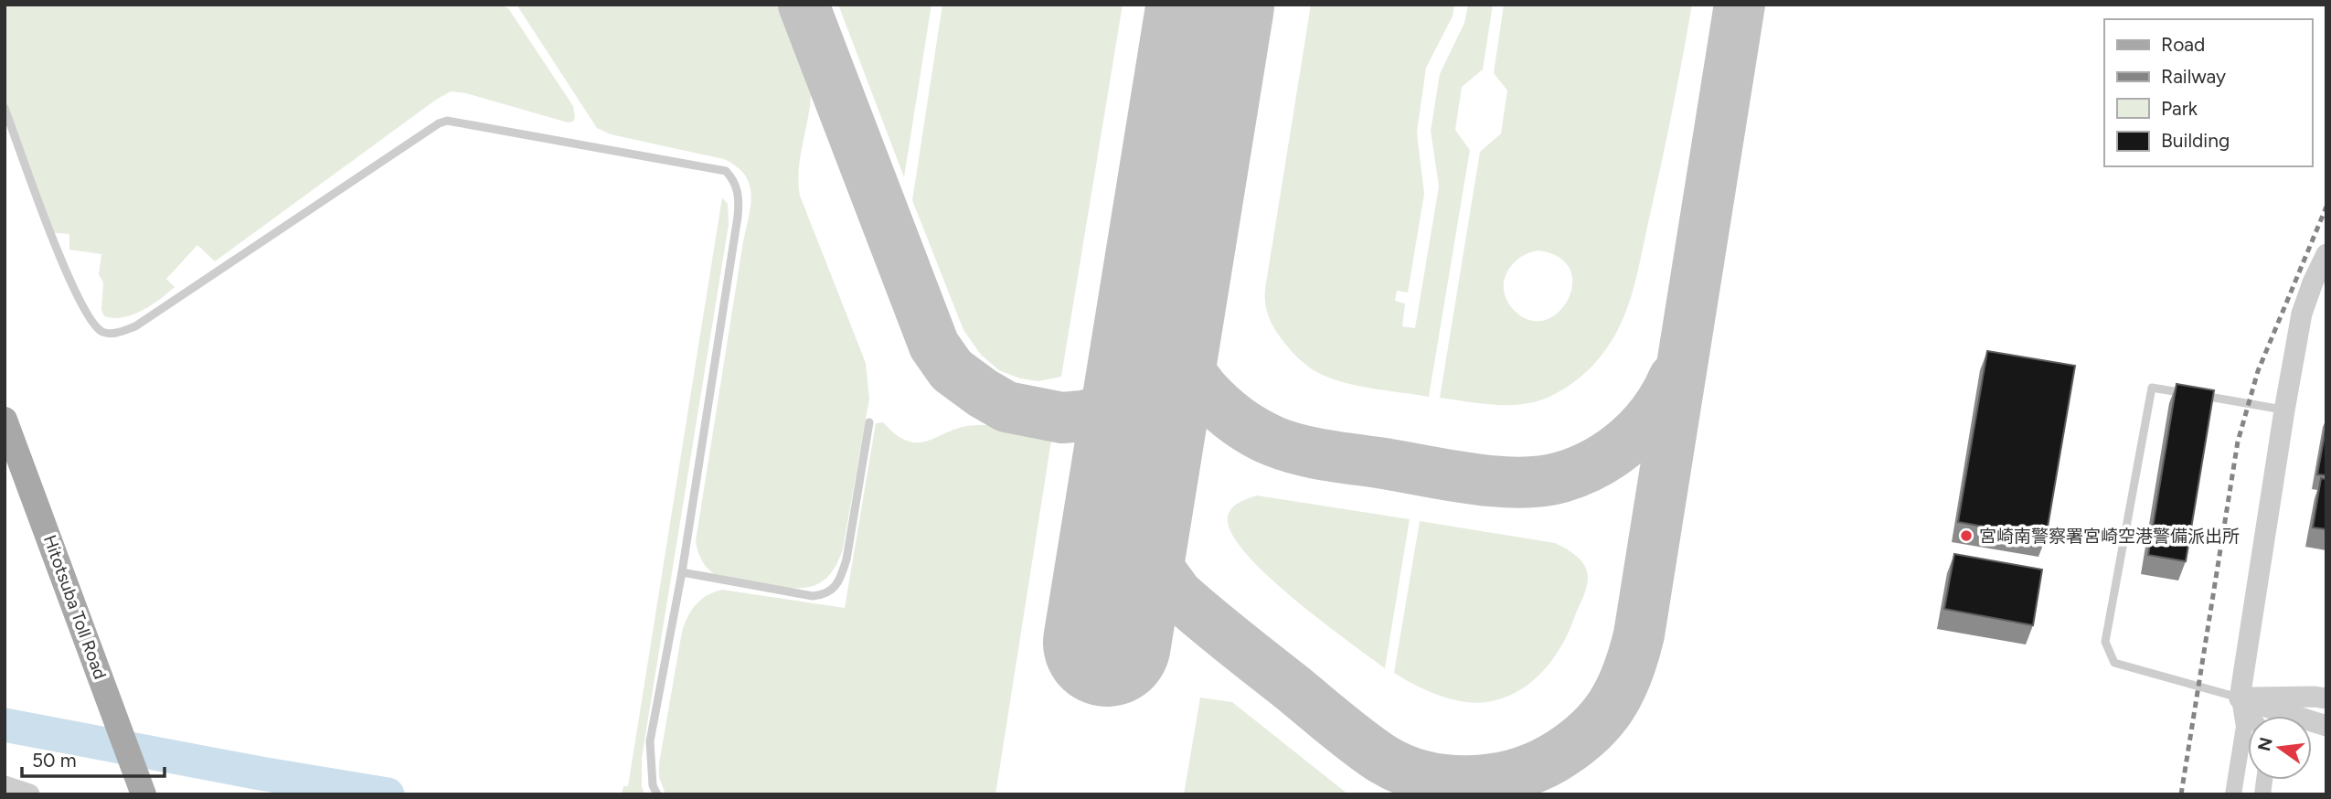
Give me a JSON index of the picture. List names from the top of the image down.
{
  "streets": {
    "main road": ["Hitotsuba Toll Road"]
  },
  "places": ["宮崎南警察署宮崎空港警備派出所"],
  "legend": [
    "Road",
    "Railway",
    "Park",
    "Building"
  ],
  "scale_bar": "50 m",
  "north": "left"
}
